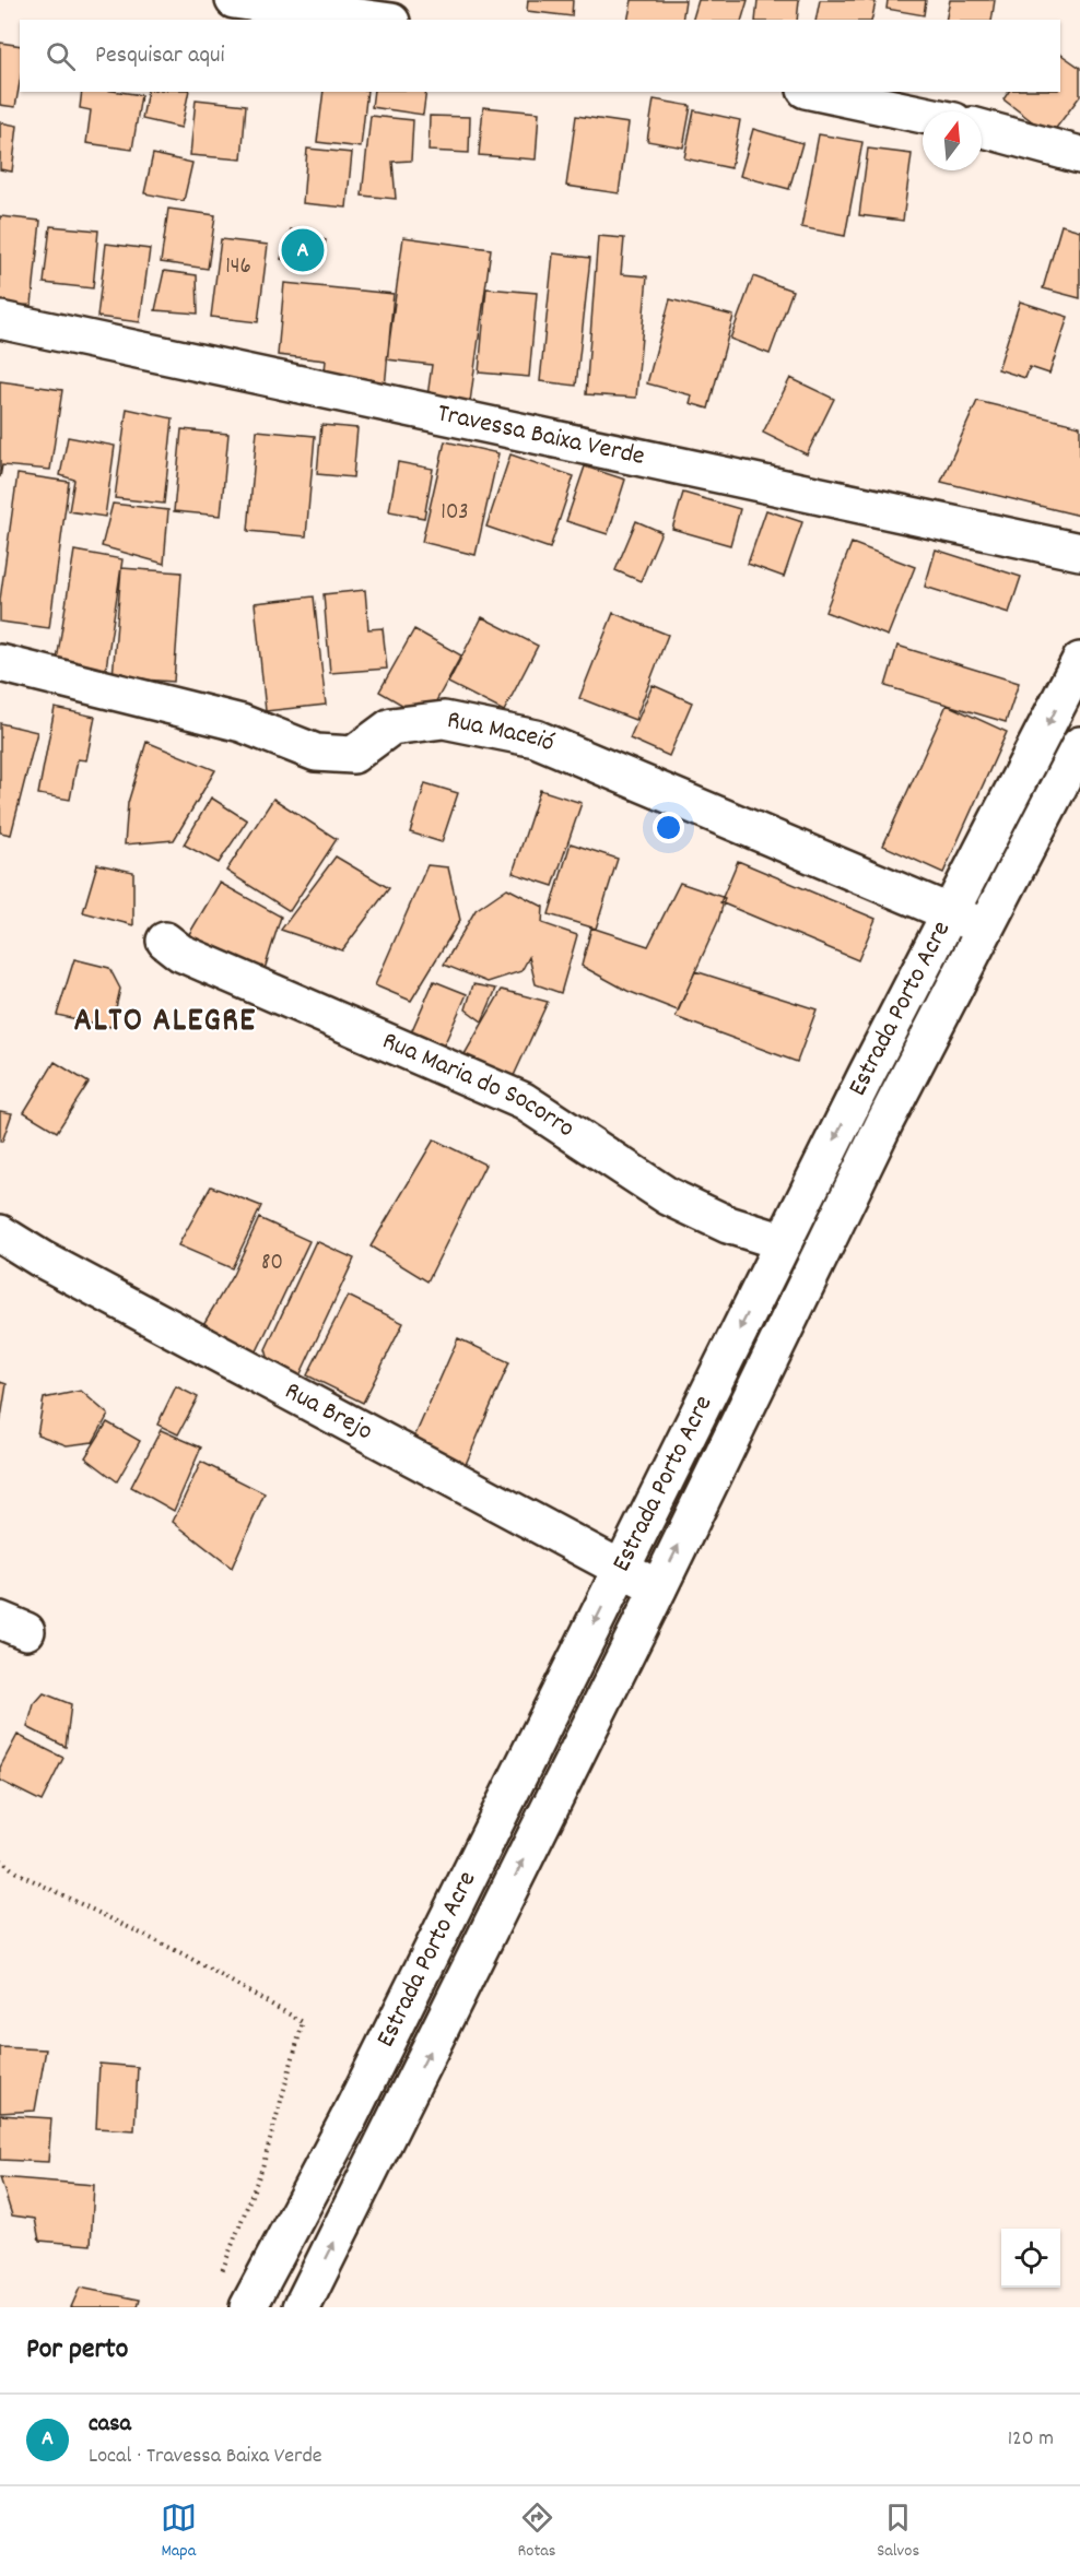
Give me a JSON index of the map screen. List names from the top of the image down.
{
  "streets": {
    "street": [
      "Travessa Baixa Verde",
      "Rua Maceió",
      "Estrada Porto Acre",
      "Rua Maria do Socorro",
      "Rua Brejo"
    ]
  },
  "crossings": [
    ["Rua Maceió", "Estrada Porto Acre"],
    ["Estrada Porto Acre", "Rua Maria do Socorro"],
    ["Estrada Porto Acre", "Rua Brejo"]
  ],
  "districts": ["ALTO ALEGRE"],
  "house_numbers": ["146", "103", "80"],
  "north": "top",
  "page": {
    "search": "Pesquisar aqui",
    "pins": "A",
    "heading": "Por perto",
    "list": [
      {
        "mark": "A",
        "name": "casa",
        "note": "Local · Travessa Baixa Verde",
        "value": "120 m"
      }
    ],
    "nav": ["Mapa", "Rotas", "Salvos"]
  }
}
